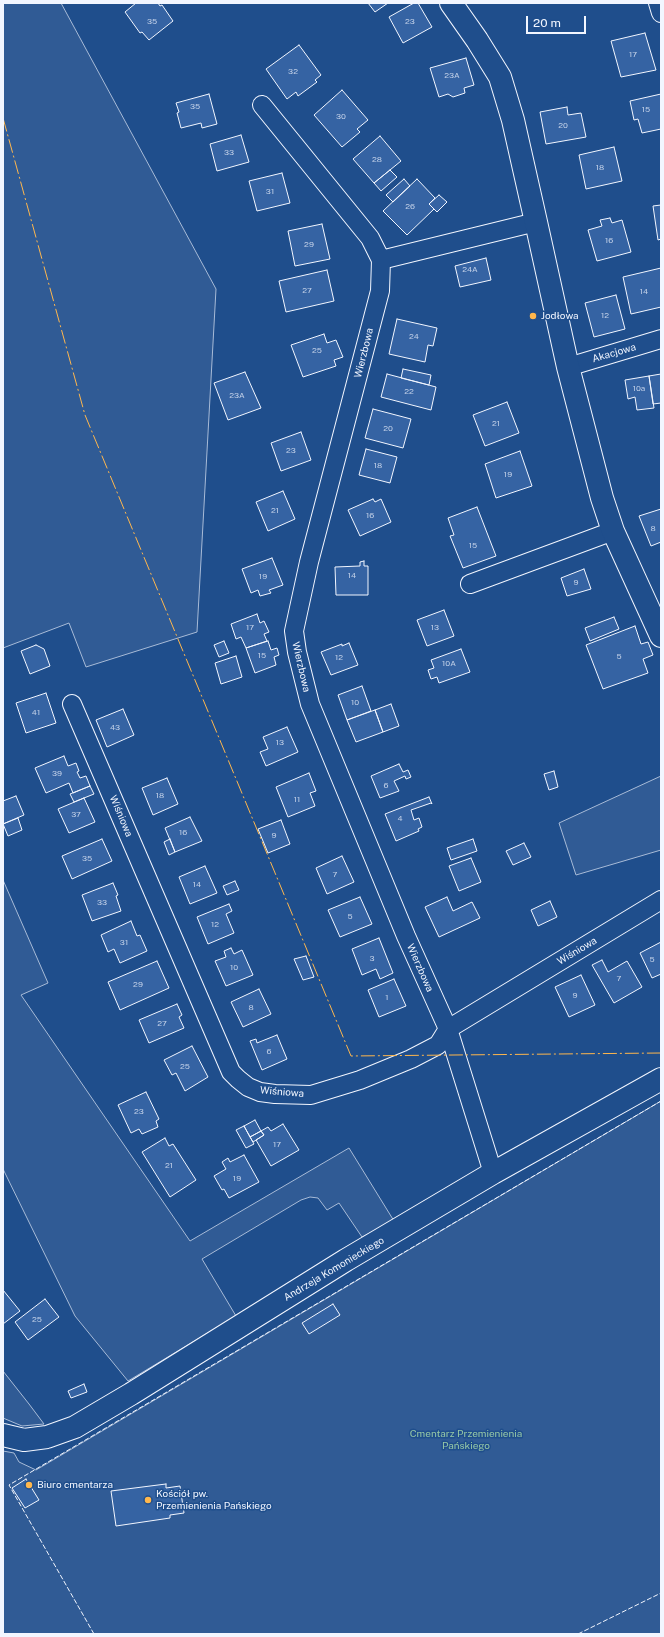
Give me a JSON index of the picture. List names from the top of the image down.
{
  "streets": {
    "street": [
      "Wierzbowa",
      "Akacjowa",
      "Wiśniowa",
      "Andrzeja Komonieckiego"
    ]
  },
  "crossings": [
    ["Wierzbowa", "Wiśniowa"],
    ["Wierzbowa", "Andrzeja Komonieckiego"]
  ],
  "parks": ["Cmentarz Przemienienia Pańskiego"],
  "places": ["Jodłowa", "Biuro cmentarza", "Kościół pw. Przemienienia Pańskiego"],
  "house_numbers": [
    "35",
    "23",
    "17",
    "32",
    "23A",
    "35",
    "15",
    "30",
    "20",
    "33",
    "28",
    "18",
    "31",
    "26",
    "16",
    "29",
    "24A",
    "27",
    "14",
    "12",
    "24",
    "25",
    "10a",
    "22",
    "23A",
    "21",
    "20",
    "23",
    "18",
    "19",
    "21",
    "16",
    "8",
    "15",
    "14",
    "19",
    "9",
    "17",
    "13",
    "15",
    "5",
    "12",
    "10A",
    "10",
    "41",
    "43",
    "13",
    "39",
    "6",
    "18",
    "11",
    "37",
    "4",
    "16",
    "9",
    "35",
    "7",
    "14",
    "33",
    "5",
    "12",
    "31",
    "3",
    "5",
    "10",
    "7",
    "29",
    "9",
    "1",
    "8",
    "27",
    "6",
    "25",
    "23",
    "17",
    "21",
    "19",
    "25"
  ],
  "scale_bar": "20 m"
}
